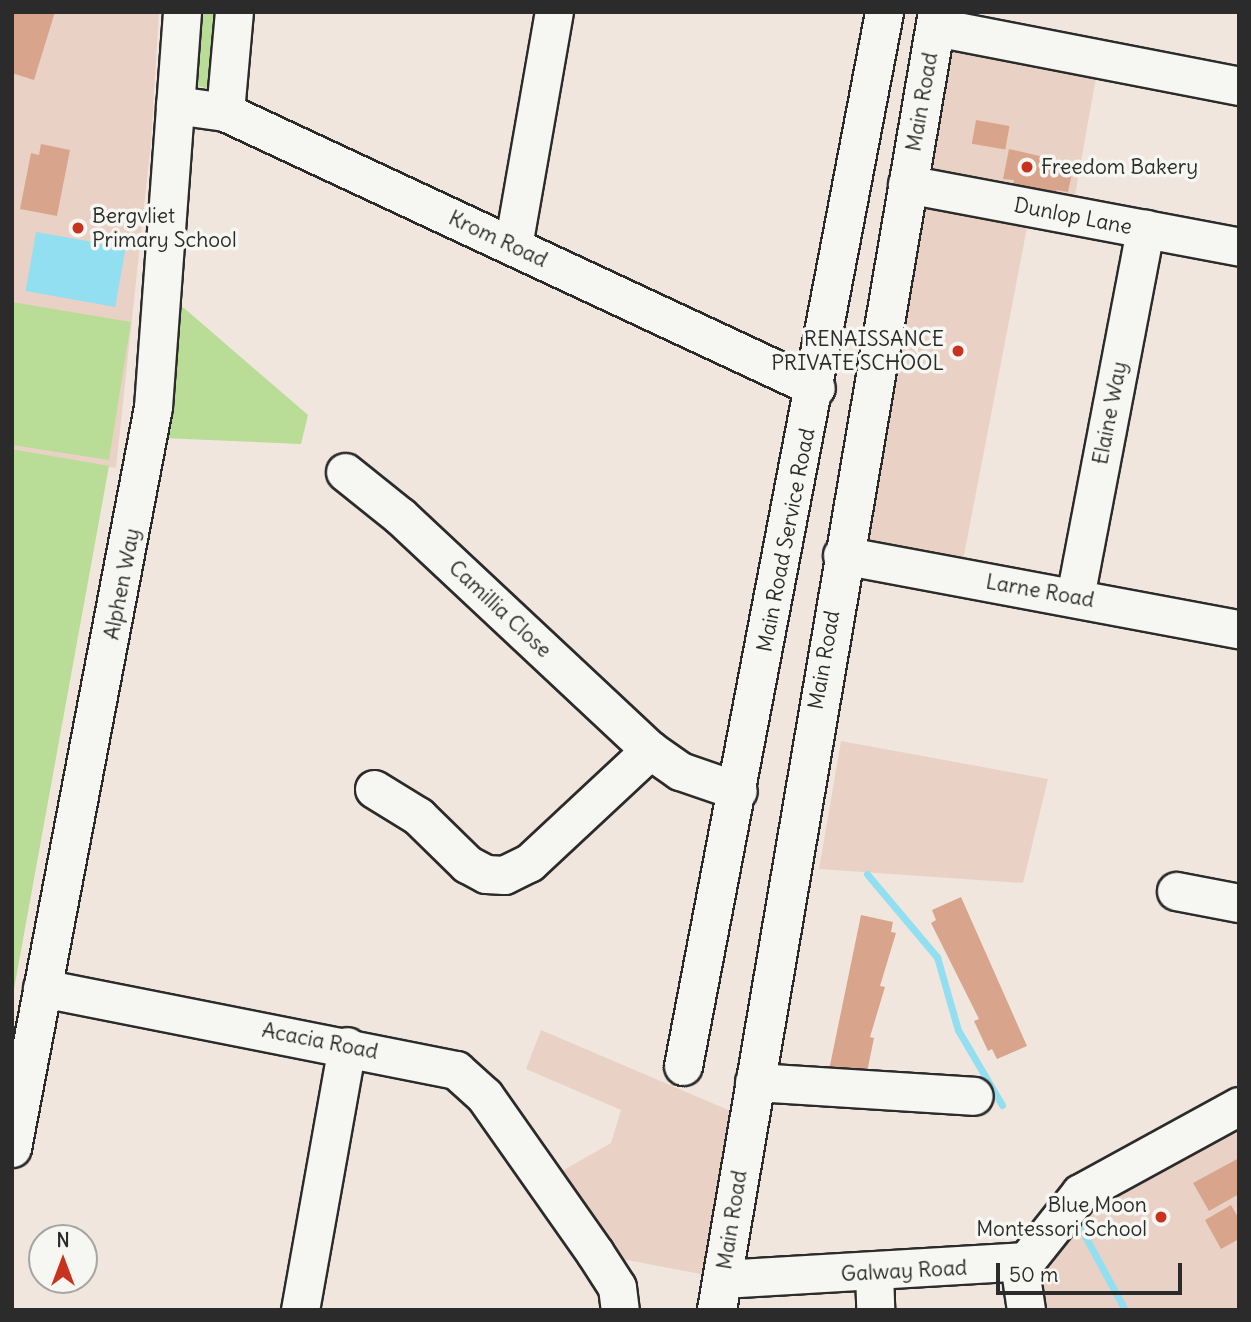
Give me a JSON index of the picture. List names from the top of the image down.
{
  "streets": {
    "main road": ["Main Road"],
    "street": [
      "Dunlop Lane",
      "Krom Road",
      "Elaine Way",
      "Main Road Service Road",
      "Alphen Way",
      "Larne Road",
      "Camillia Close",
      "Acacia Road",
      "Galway Road"
    ]
  },
  "crossings": [
    ["Main Road", "Dunlop Lane"],
    ["Main Road", "Larne Road"],
    ["Main Road", "Galway Road"],
    ["Dunlop Lane", "Elaine Way"],
    ["Krom Road", "Main Road Service Road"],
    ["Krom Road", "Alphen Way"],
    ["Elaine Way", "Larne Road"],
    ["Main Road Service Road", "Camillia Close"],
    ["Alphen Way", "Acacia Road"]
  ],
  "places": [
    "Freedom Bakery",
    "Bergvliet Primary School",
    "RENAISSANCE PRIVATE SCHOOL",
    "Blue Moon Montessori School"
  ],
  "scale_bar": "50 m",
  "north": "top"
}
